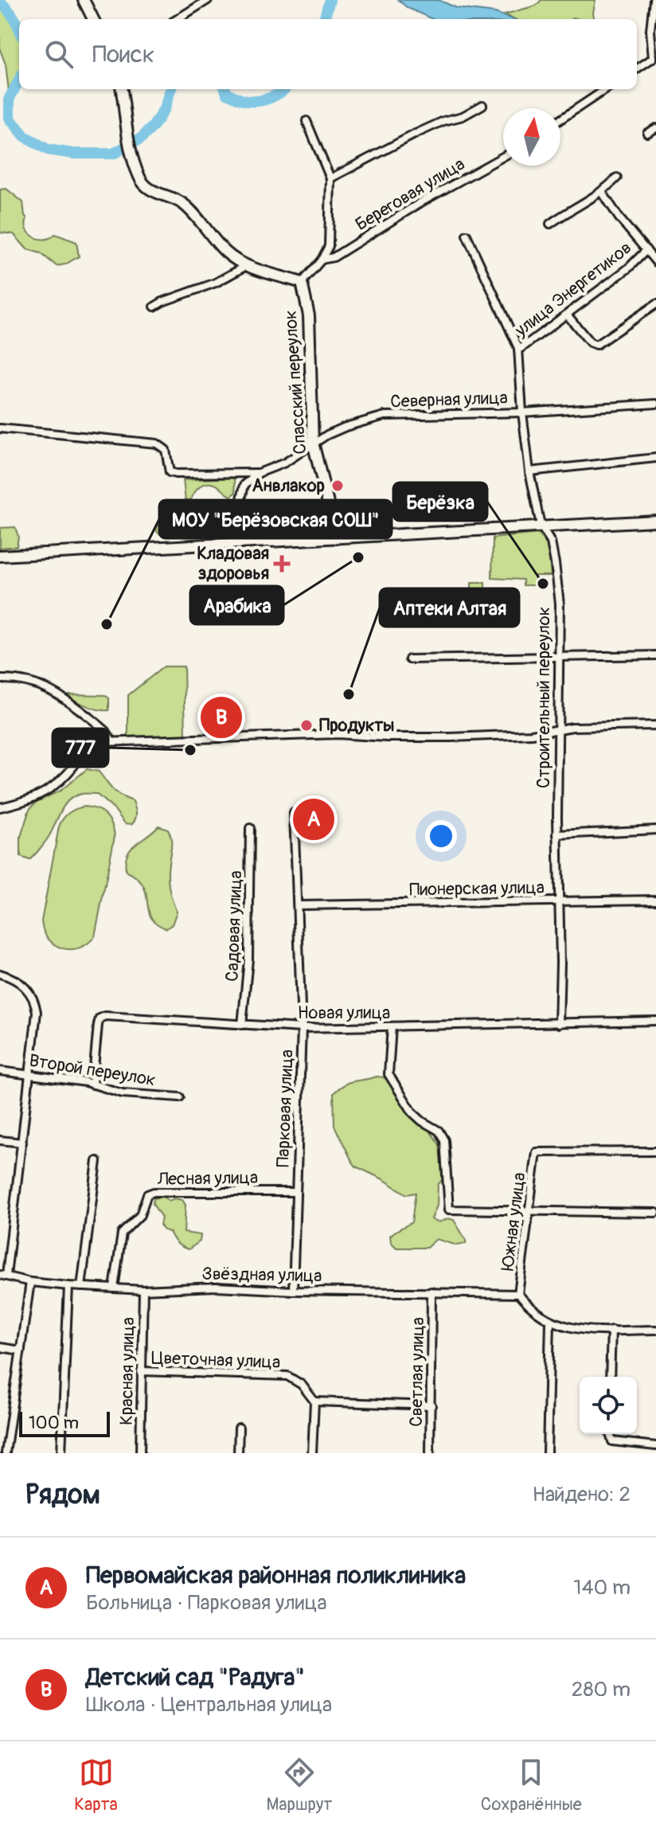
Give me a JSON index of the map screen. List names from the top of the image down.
{
  "streets": {
    "street": [
      "Береговая улица",
      "улица Энергетиков",
      "Спасский переулок",
      "Северная улица",
      "Строительный переулок",
      "Пионерская улица",
      "Садовая улица",
      "Новая улица",
      "Второй переулок",
      "Парковая улица",
      "Лесная улица",
      "Южная улица",
      "Звёздная улица",
      "Цветочная улица",
      "Красная улица",
      "Светлая улица"
    ]
  },
  "crossings": [
    ["улица Энергетиков", "Строительный переулок"],
    ["Спасский переулок", "Северная улица"],
    ["Северная улица", "Строительный переулок"],
    ["Строительный переулок", "Пионерская улица"],
    ["Строительный переулок", "Новая улица"],
    ["Пионерская улица", "Парковая улица"],
    ["Садовая улица", "Новая улица"],
    ["Новая улица", "Второй переулок"],
    ["Новая улица", "Парковая улица"],
    ["Парковая улица", "Лесная улица"],
    ["Парковая улица", "Звёздная улица"],
    ["Лесная улица", "Звёздная улица"],
    ["Южная улица", "Звёздная улица"],
    ["Звёздная улица", "Красная улица"],
    ["Звёздная улица", "Светлая улица"],
    ["Цветочная улица", "Красная улица"]
  ],
  "places": {
    "other": [
      "Анвлакор",
      "Арабика",
      "Берёзка",
      "МОУ \"Берёзовская СОШ\"",
      "Аптеки Алтая",
      "Продукты",
      "777"
    ],
    "health": ["Кладовая здоровья"]
  },
  "scale_bar": "100 m",
  "north": "top",
  "page": {
    "search": "Поиск",
    "pins": ["B", "A"],
    "scale": "100 m",
    "heading": ["Рядом", "Найдено: 2"],
    "list": [
      {
        "mark": "A",
        "name": "Первомайская районная поликлиника",
        "note": "Больница · Парковая улица",
        "value": "140 m"
      },
      {
        "mark": "B",
        "name": "Детский сад \"Радуга\"",
        "note": "Школа · Центральная улица",
        "value": "280 m"
      }
    ],
    "nav": ["Карта", "Маршрут", "Сохранённые"]
  }
}
